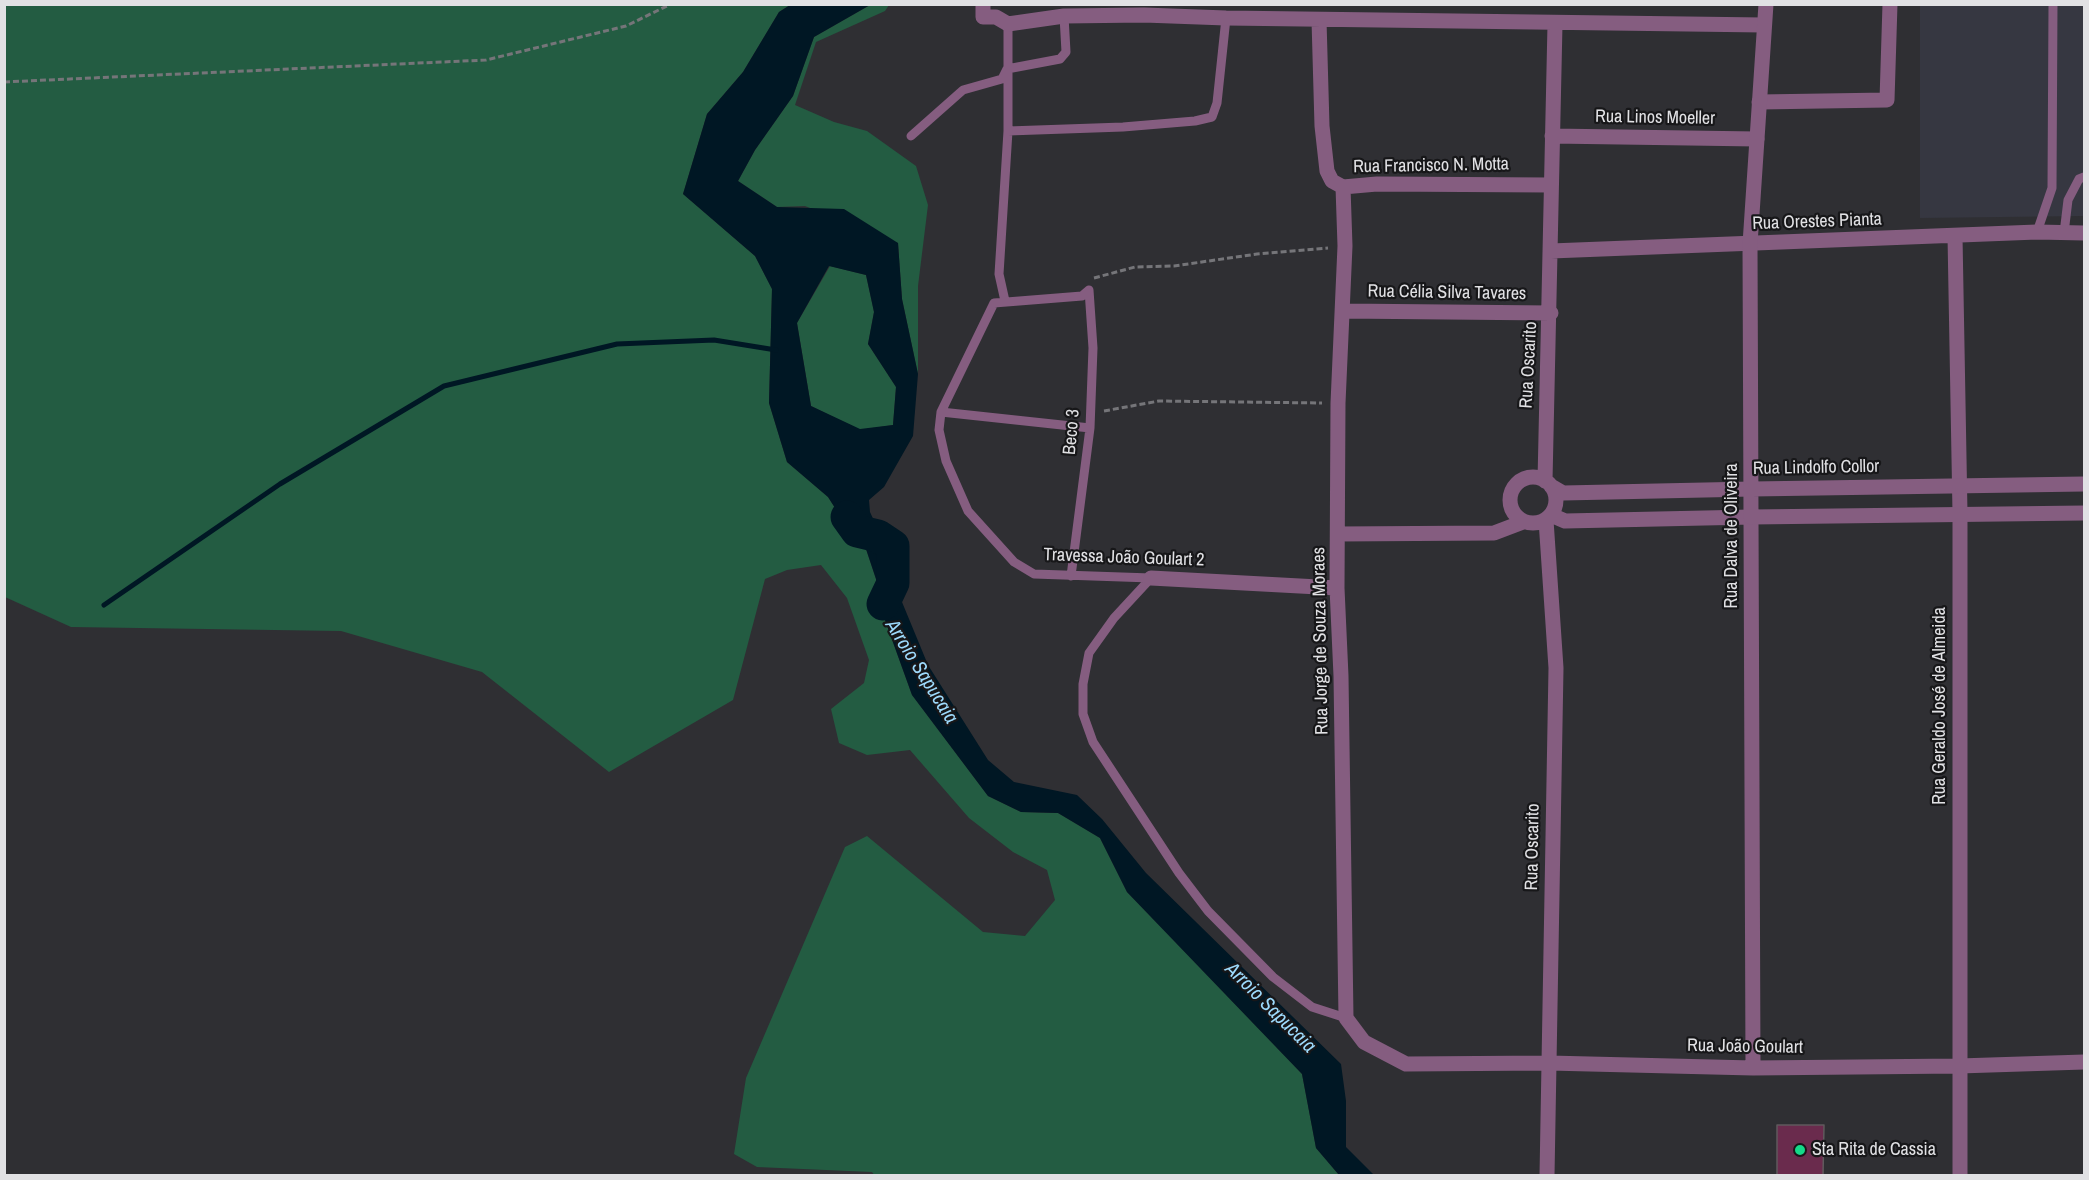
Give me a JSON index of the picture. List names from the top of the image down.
{
  "streets": {
    "street": [
      "Rua Linos Moeller",
      "Rua Francisco N. Motta",
      "Rua Orestes Pianta",
      "Rua Célia Silva Tavares",
      "Rua Oscarito",
      "Rua Lindolfo Collor",
      "Rua Dalva de Oliveira",
      "Travessa João Goulart 2",
      "Rua Jorge de Souza Moraes",
      "Rua Geraldo José de Almeida",
      "Rua João Goulart"
    ],
    "lane": ["Beco 3"]
  },
  "crossings": [
    ["Rua Linos Moeller", "Rua Oscarito"],
    ["Rua Linos Moeller", "Rua Dalva de Oliveira"],
    ["Rua Francisco N. Motta", "Rua Oscarito"],
    ["Rua Francisco N. Motta", "Rua Jorge de Souza Moraes"],
    ["Rua Orestes Pianta", "Rua Oscarito"],
    ["Rua Orestes Pianta", "Rua Dalva de Oliveira"],
    ["Rua Orestes Pianta", "Rua Geraldo José de Almeida"],
    ["Rua Célia Silva Tavares", "Rua Oscarito"],
    ["Rua Célia Silva Tavares", "Rua Jorge de Souza Moraes"],
    ["Rua Oscarito", "Rua Lindolfo Collor"],
    ["Rua Oscarito", "Rua João Goulart"],
    ["Beco 3", "Travessa João Goulart 2"],
    ["Rua Lindolfo Collor", "Rua Dalva de Oliveira"],
    ["Rua Lindolfo Collor", "Rua Geraldo José de Almeida"],
    ["Rua Dalva de Oliveira", "Rua João Goulart"],
    ["Travessa João Goulart 2", "Rua Jorge de Souza Moraes"],
    ["Rua Jorge de Souza Moraes", "Rua João Goulart"],
    ["Rua Geraldo José de Almeida", "Rua João Goulart"]
  ],
  "water": ["Arroio Sapucaia"],
  "places": ["Sta Rita de Cassia"]
}
